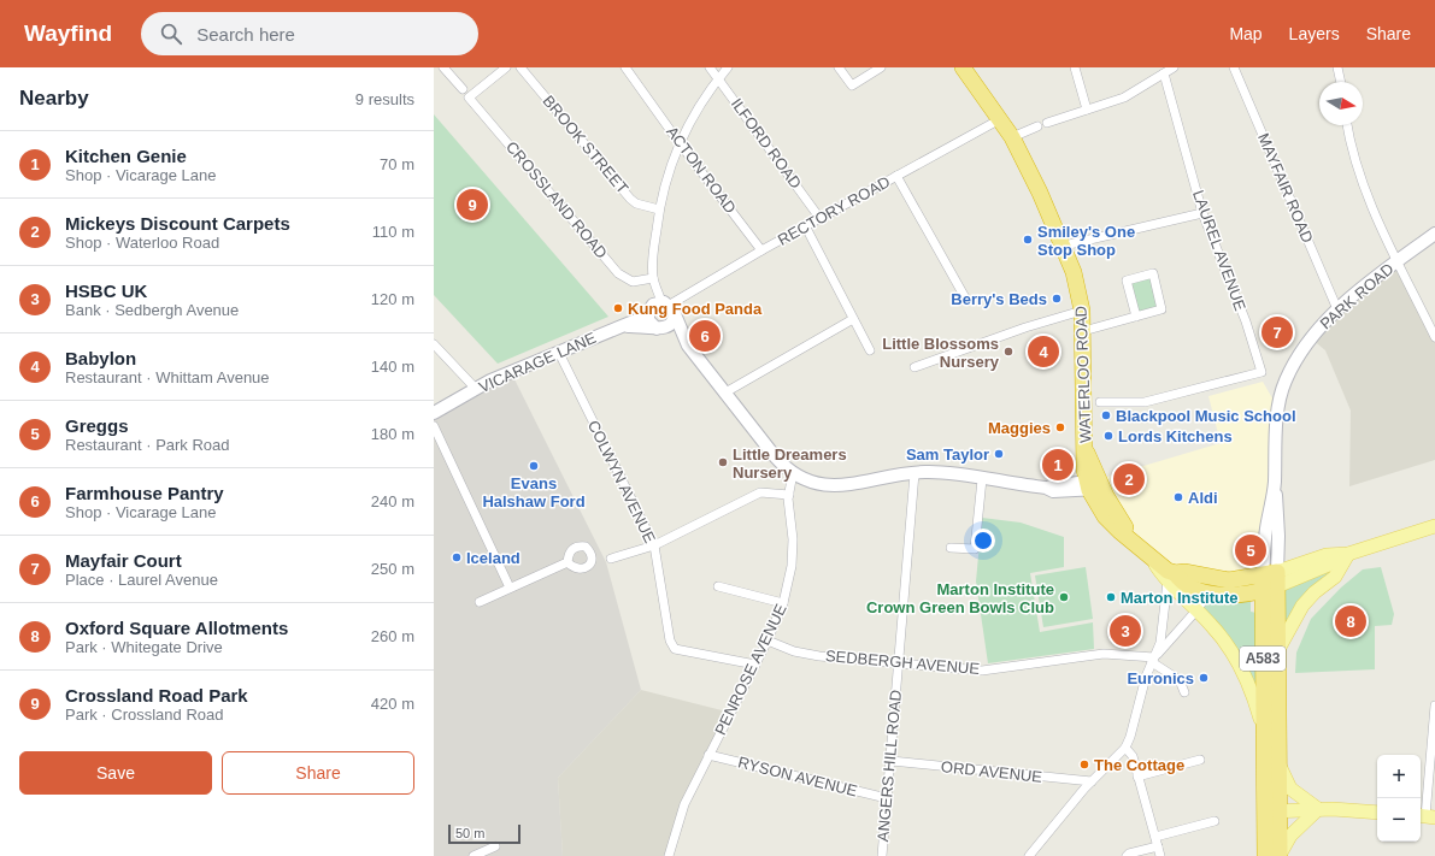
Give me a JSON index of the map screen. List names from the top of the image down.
{
  "streets": {
    "highway": ["WATERLOO ROAD", "A583"],
    "street": [
      "ILFORD ROAD",
      "BROOK STREET",
      "ACTON ROAD",
      "MAYFAIR ROAD",
      "CROSSLAND ROAD",
      "RECTORY ROAD",
      "LAUREL AVENUE",
      "PARK ROAD",
      "VICARAGE LANE",
      "COLWYN AVENUE",
      "SEDBERGH AVENUE",
      "PENROSE AVENUE",
      "ANGERS HILL ROAD",
      "ORD AVENUE",
      "RYSON AVENUE"
    ]
  },
  "crossings": [
    ["ILFORD ROAD", "RECTORY ROAD"],
    ["ACTON ROAD", "RECTORY ROAD"],
    ["MAYFAIR ROAD", "PARK ROAD"],
    ["RECTORY ROAD", "VICARAGE LANE"],
    ["RECTORY ROAD", "WATERLOO ROAD"],
    ["PARK ROAD", "A583"],
    ["VICARAGE LANE", "WATERLOO ROAD"],
    ["VICARAGE LANE", "COLWYN AVENUE"],
    ["VICARAGE LANE", "PENROSE AVENUE"],
    ["VICARAGE LANE", "ANGERS HILL ROAD"],
    ["COLWYN AVENUE", "PENROSE AVENUE"],
    ["SEDBERGH AVENUE", "PENROSE AVENUE"],
    ["SEDBERGH AVENUE", "ANGERS HILL ROAD"],
    ["PENROSE AVENUE", "RYSON AVENUE"],
    ["ANGERS HILL ROAD", "ORD AVENUE"],
    ["ANGERS HILL ROAD", "RYSON AVENUE"]
  ],
  "places": [
    "Smiley's One Stop Shop",
    "Berry's Beds",
    "Kung Food Panda",
    "Little Blossoms Nursery",
    "Blackpool Music School",
    "Maggies",
    "Lords Kitchens",
    "Sam Taylor",
    "Little Dreamers Nursery",
    "Evans Halshaw Ford",
    "Aldi",
    "Iceland",
    "Marton Institute Crown Green Bowls Club",
    "Marton Institute",
    "Euronics",
    "The Cottage"
  ],
  "scale_bar": "50 m",
  "north": "right",
  "page": {
    "header": "Wayfind",
    "search": "Search here",
    "nav": ["Map", "Layers", "Share"],
    "heading": ["Nearby", "9 results"],
    "list": [
      {
        "mark": "1",
        "name": "Kitchen Genie",
        "note": "Shop · Vicarage Lane",
        "value": "70 m"
      },
      {
        "mark": "2",
        "name": "Mickeys Discount Carpets",
        "note": "Shop · Waterloo Road",
        "value": "110 m"
      },
      {
        "mark": "3",
        "name": "HSBC UK",
        "note": "Bank · Sedbergh Avenue",
        "value": "120 m"
      },
      {
        "mark": "4",
        "name": "Babylon",
        "note": "Restaurant · Whittam Avenue",
        "value": "140 m"
      },
      {
        "mark": "5",
        "name": "Greggs",
        "note": "Restaurant · Park Road",
        "value": "180 m"
      },
      {
        "mark": "6",
        "name": "Farmhouse Pantry",
        "note": "Shop · Vicarage Lane",
        "value": "240 m"
      },
      {
        "mark": "7",
        "name": "Mayfair Court",
        "note": "Place · Laurel Avenue",
        "value": "250 m"
      },
      {
        "mark": "8",
        "name": "Oxford Square Allotments",
        "note": "Park · Whitegate Drive",
        "value": "260 m"
      },
      {
        "mark": "9",
        "name": "Crossland Road Park",
        "note": "Park · Crossland Road",
        "value": "420 m"
      }
    ],
    "pins": [
      "9",
      "7",
      "6",
      "4",
      "1",
      "2",
      "5",
      "8",
      "3"
    ],
    "buttons": ["Save", "Share"],
    "map_buttons": ["+", "−"],
    "scale": "50 m"
  }
}
